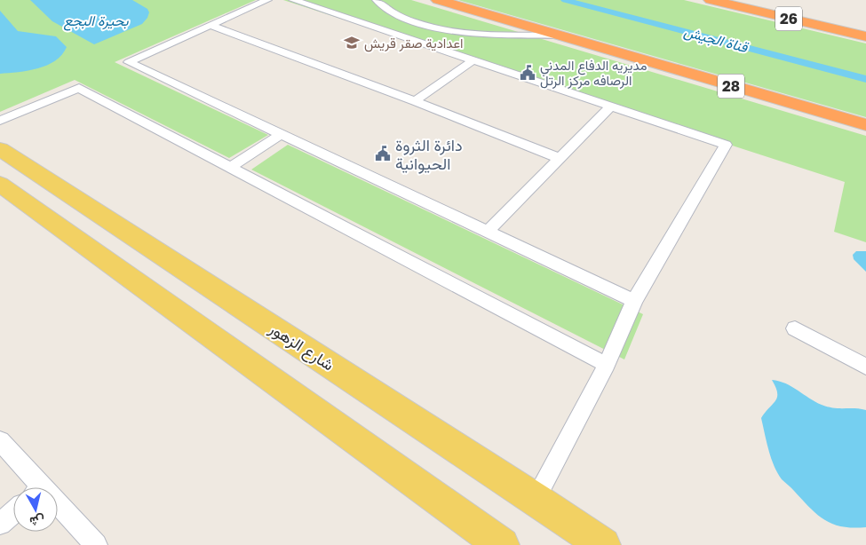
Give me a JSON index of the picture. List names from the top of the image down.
{
  "streets": {
    "highway": ["26", "28"],
    "main road": ["شارع الزهور"]
  },
  "water": ["بحيرة البجع", "قناة الجيش"],
  "places": {
    "school or university": ["اعدادية صقر قريش"],
    "public building": ["مديريه الدفاع المدني الرصافه مركز الرتل", "دائرة الثروة الحيوانية"]
  },
  "north": "bottom"
}
